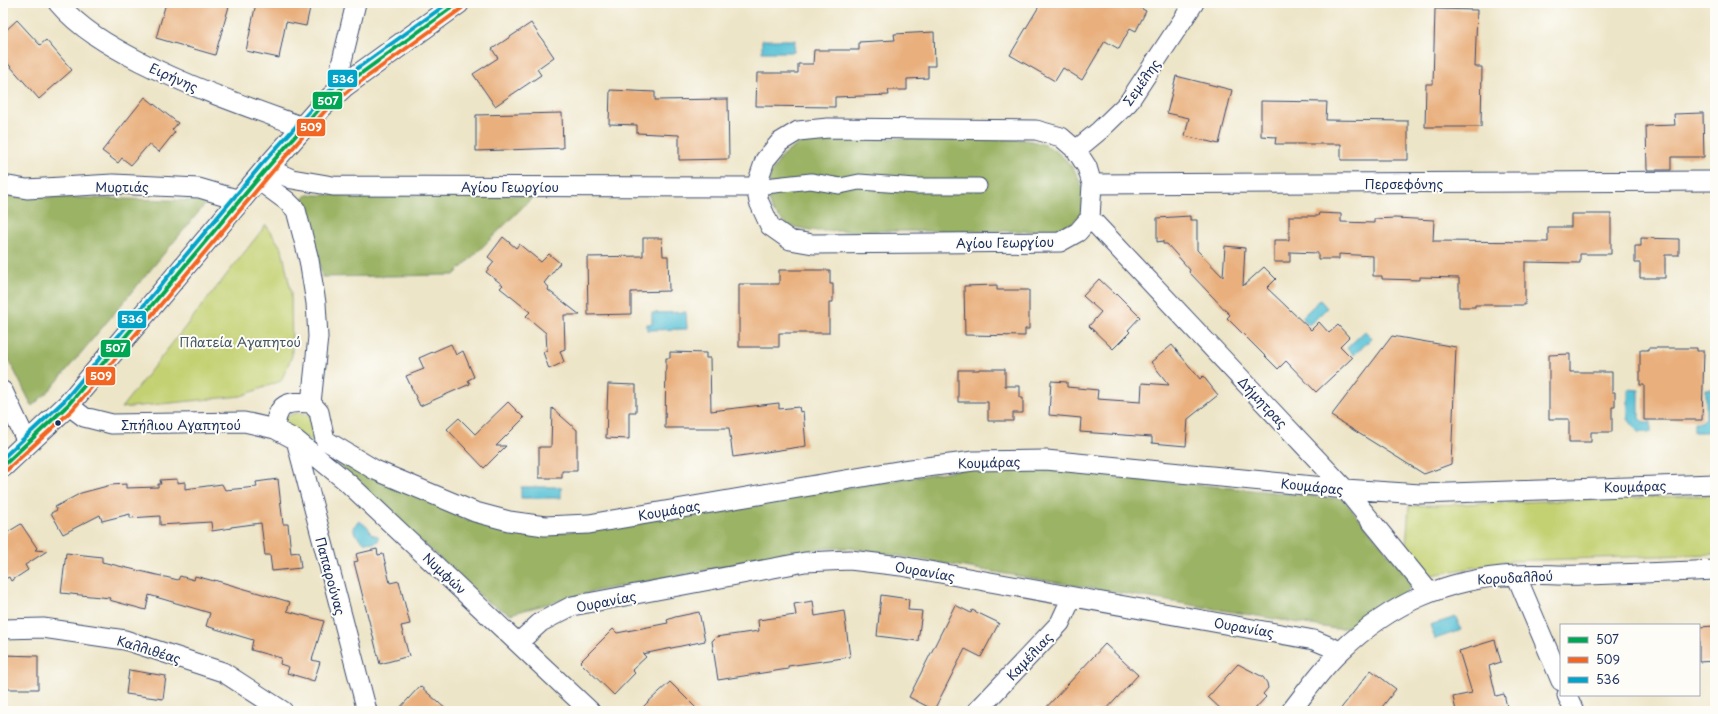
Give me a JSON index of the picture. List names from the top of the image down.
{
  "streets": {
    "street": [
      "Ειρήνης",
      "Σεμέλης",
      "Περσεφόνης",
      "Μυρτιάς",
      "Αγίου Γεωργίου",
      "Δήμητρας",
      "Σπήλιου Αγαπητού",
      "Κουμάρας",
      "Ουρανίας",
      "Νυμφών",
      "Παπαρούνας",
      "Κορυδαλλού",
      "Καλλιθέας",
      "Καμέλιας"
    ]
  },
  "crossings": [
    ["Αγίου Γεωργίου", "Δήμητρας"],
    ["Δήμητρας", "Κουμάρας"],
    ["Δήμητρας", "Κορυδαλλού"],
    ["Σπήλιου Αγαπητού", "Νυμφών"],
    ["Σπήλιου Αγαπητού", "Παπαρούνας"],
    ["Ουρανίας", "Νυμφών"],
    ["Ουρανίας", "Κορυδαλλού"],
    ["Ουρανίας", "Καμέλιας"],
    ["Νυμφών", "Παπαρούνας"]
  ],
  "parks": ["Πλατεία Αγαπητού"],
  "lines": ["transit line 507", "transit line 536", "transit line 509"],
  "legend": ["507", "509", "536"]
}
